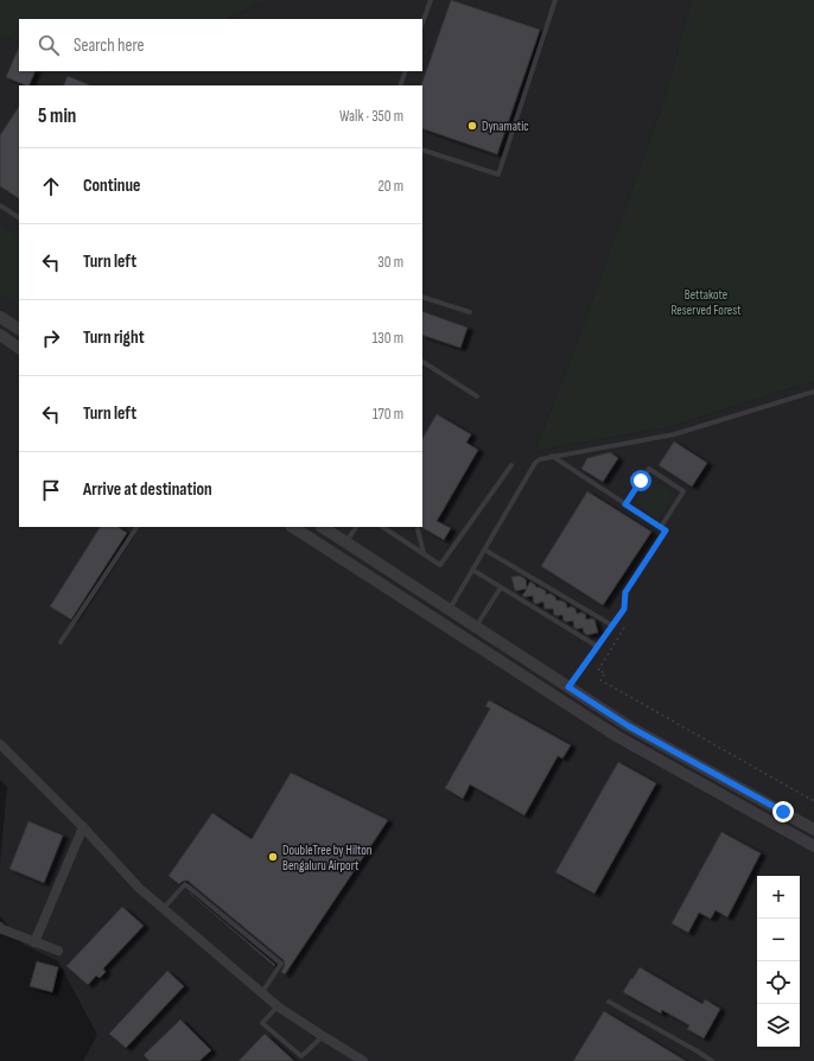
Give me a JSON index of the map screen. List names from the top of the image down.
{
  "parks": ["Bettakote Reserved Forest"],
  "places": ["Dynamatic", "DoubleTree by Hilton Bengaluru Airport"],
  "page": {
    "search": "Search here",
    "heading": ["5 min", "Walk · 350 m"],
    "list": [
      ["Continue", "20 m"],
      ["Turn left", "30 m"],
      ["Turn right", "130 m"],
      ["Turn left", "170 m"],
      "Arrive at destination"
    ],
    "map_buttons": ["+", "−"]
  }
}
